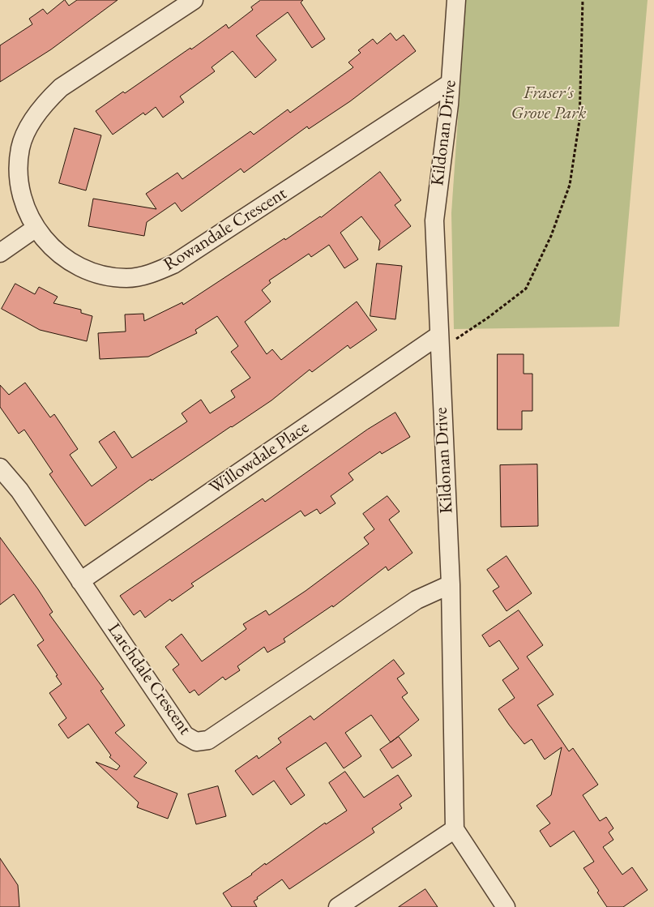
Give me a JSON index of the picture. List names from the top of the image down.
{
  "streets": {
    "street": [
      "Kildonan Drive",
      "Rowandale Crescent",
      "Willowdale Place",
      "Larchdale Crescent"
    ]
  },
  "crossings": [
    ["Kildonan Drive", "Rowandale Crescent"],
    ["Kildonan Drive", "Willowdale Place"],
    ["Kildonan Drive", "Larchdale Crescent"],
    ["Willowdale Place", "Larchdale Crescent"]
  ],
  "parks": ["Fraser's Grove Park"]
}
